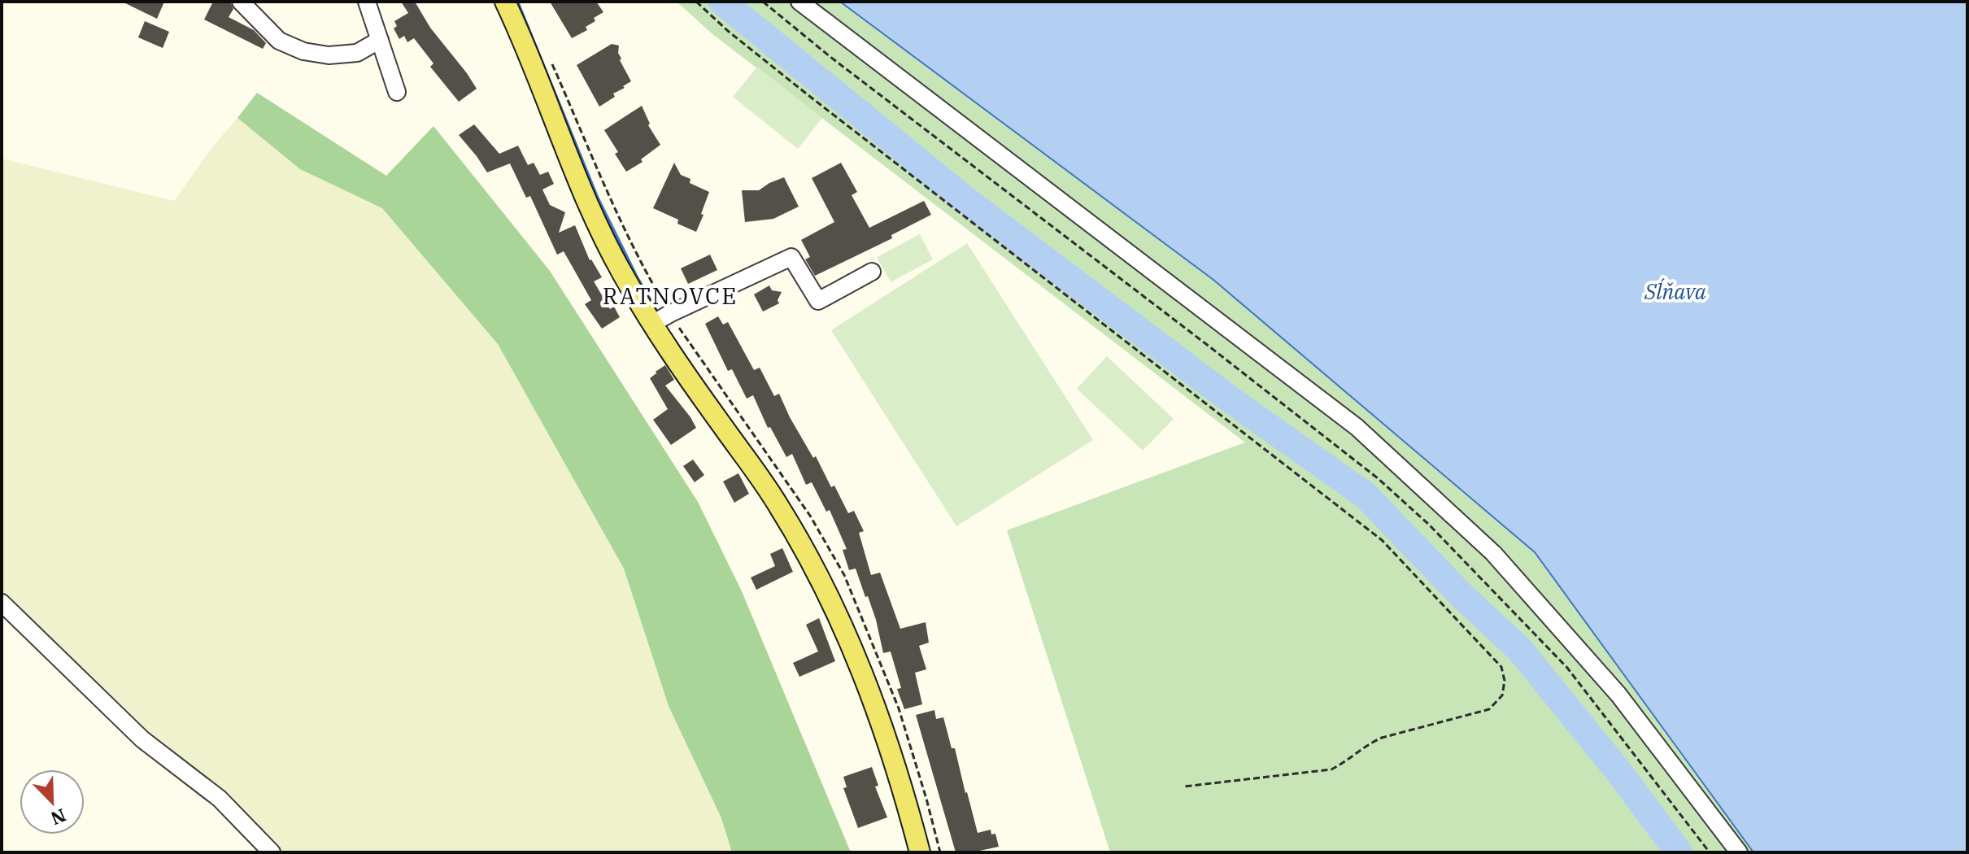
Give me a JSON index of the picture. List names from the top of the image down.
{
  "districts": ["RATNOVCE"],
  "water": ["Sĺňava"],
  "north": "bottom right"
}
